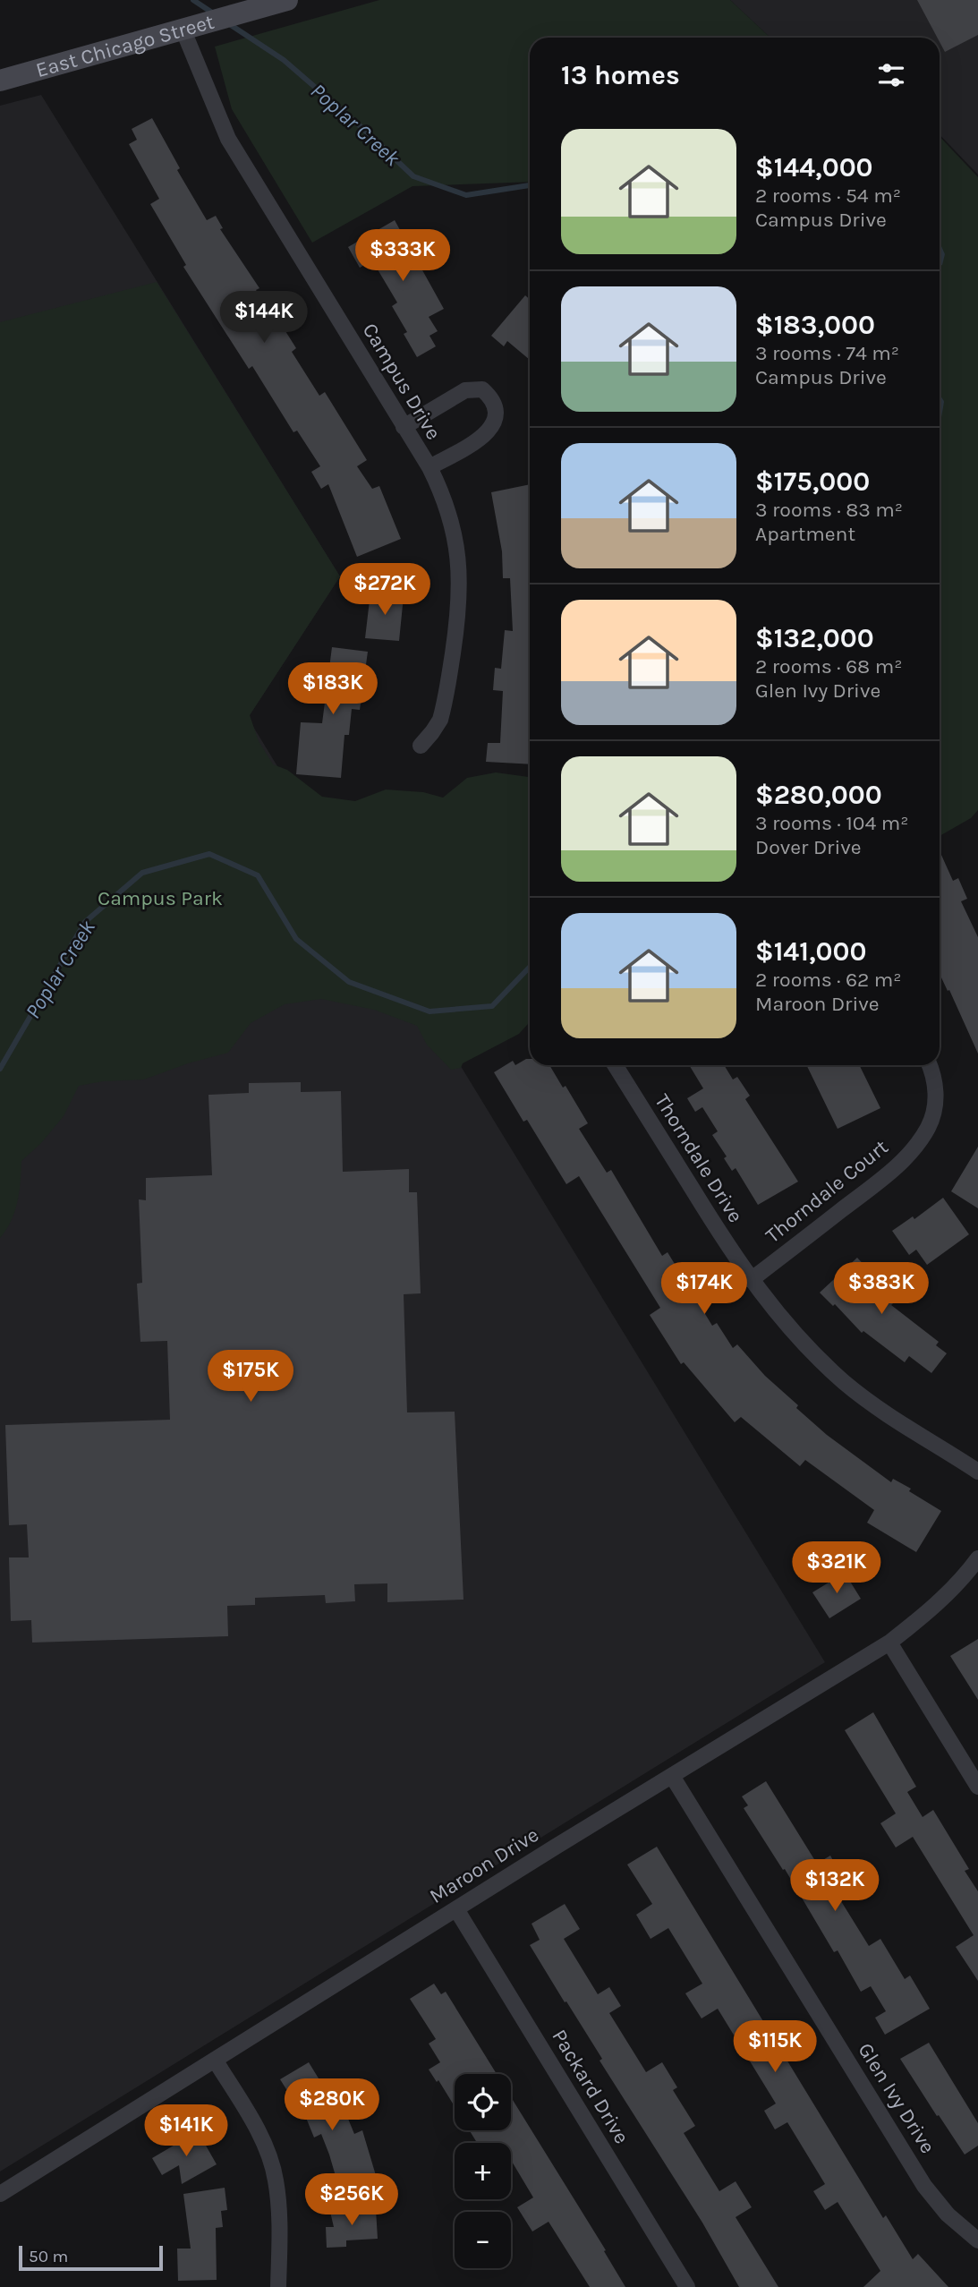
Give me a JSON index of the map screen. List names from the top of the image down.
{
  "streets": {
    "main road": ["East Chicago Street"],
    "street": [
      "Campus Drive",
      "Thorndale Drive",
      "Thorndale Court",
      "Maroon Drive",
      "Packard Drive",
      "Glen Ivy Drive"
    ]
  },
  "crossings": [
    ["East Chicago Street", "Campus Drive"],
    ["Thorndale Drive", "Thorndale Court"],
    ["Maroon Drive", "Packard Drive"],
    ["Maroon Drive", "Glen Ivy Drive"]
  ],
  "water": ["Poplar Creek"],
  "parks": ["Campus Park"],
  "scale_bar": "50 m",
  "page": {
    "heading": "13 homes",
    "list": [
      {
        "name": "$144,000",
        "note": "2 rooms · 54 m² · Campus Drive"
      },
      {
        "name": "$183,000",
        "note": "3 rooms · 74 m² · Campus Drive"
      },
      {
        "name": "$175,000",
        "note": "3 rooms · 83 m² · Apartment"
      },
      {
        "name": "$132,000",
        "note": "2 rooms · 68 m² · Glen Ivy Drive"
      },
      {
        "name": "$280,000",
        "note": "3 rooms · 104 m² · Dover Drive"
      },
      {
        "name": "$141,000",
        "note": "2 rooms · 62 m² · Maroon Drive"
      }
    ],
    "price": [
      "$333K",
      "$144K",
      "$272K",
      "$183K",
      "$174K",
      "$383K",
      "$175K",
      "$321K",
      "$132K",
      "$115K",
      "$280K",
      "$141K",
      "$256K"
    ],
    "map_buttons": ["+", "−"],
    "scale": "50 m"
  }
}
